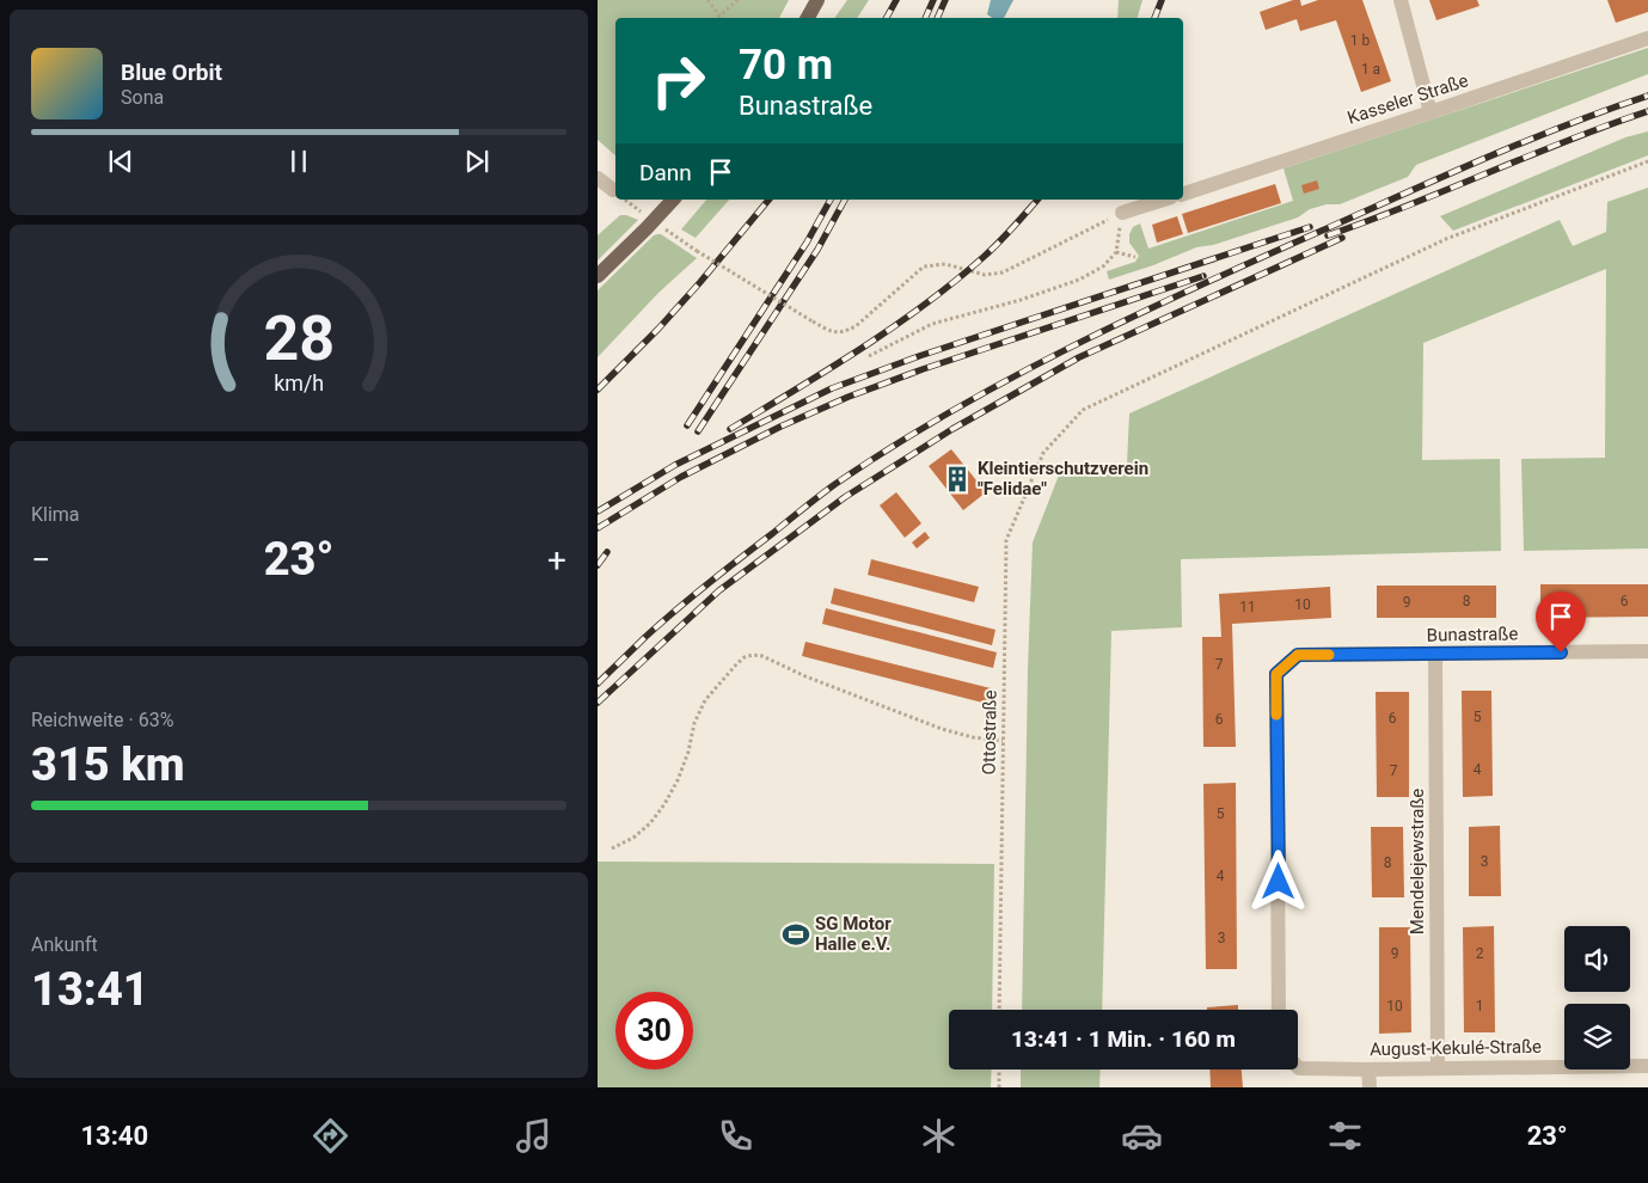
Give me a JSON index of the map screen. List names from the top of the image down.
{
  "streets": {
    "street": [
      "Kasseler Straße",
      "Bunastraße",
      "Mendelejewstraße",
      "August-Kekulé-Straße"
    ],
    "path": ["Ottostraße"]
  },
  "crossings": [
    ["Bunastraße", "Mendelejewstraße"],
    ["Mendelejewstraße", "August-Kekulé-Straße"]
  ],
  "places": {
    "building": ["Kleintierschutzverein \"Felidae\""],
    "sports": ["SG Motor Halle e.V."]
  },
  "house_numbers": [
    "1 b",
    "1 a",
    "8",
    "6",
    "9",
    "10",
    "11",
    "7",
    "5",
    "6",
    "6",
    "4",
    "7",
    "5",
    "3",
    "8",
    "4",
    "3",
    "9",
    "2",
    "10",
    "1"
  ],
  "page": {
    "turn": ["70 m", "Bunastraße"],
    "song": ["Blue Orbit", "Sona"],
    "then": "Dann",
    "tile": [
      "Klima",
      ["Reichweite · 63%", "315 km"],
      ["Ankunft", "13:41"]
    ],
    "heat": ["−", "23°", "+"],
    "limit": "30",
    "trip": "13:41 · 1 Min. · 160 m",
    "tabs": ["13:40", "23°"],
    "gauge": ["28", "km/h"]
  }
}
